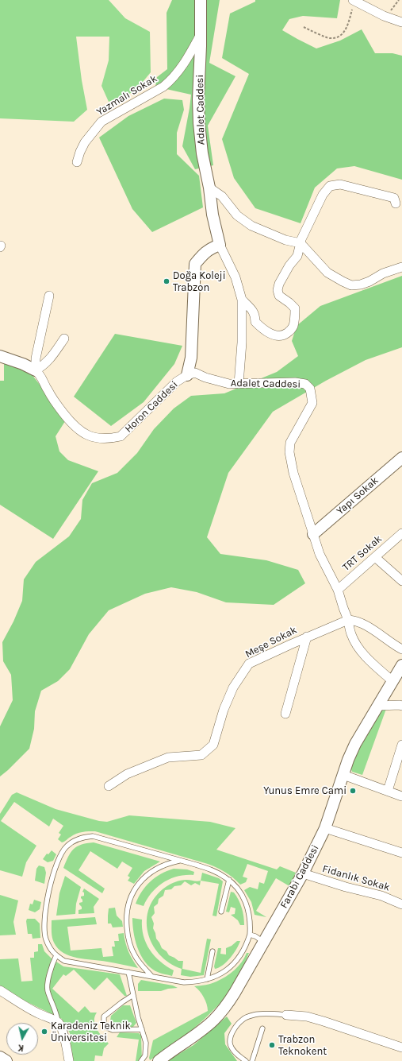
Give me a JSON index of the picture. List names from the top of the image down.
{
  "streets": {
    "street": [
      "Yazmalı Sokak",
      "Adalet Caddesi",
      "Horon Caddesi",
      "Yapı Sokak",
      "TRT Sokak",
      "Meşe Sokak",
      "Farabi Caddesi",
      "Fidanlık Sokak"
    ]
  },
  "crossings": [
    ["Yazmalı Sokak", "Adalet Caddesi"],
    ["Adalet Caddesi", "Horon Caddesi"],
    ["Adalet Caddesi", "Yapı Sokak"],
    ["Adalet Caddesi", "TRT Sokak"],
    ["Adalet Caddesi", "Meşe Sokak"],
    ["Farabi Caddesi", "Fidanlık Sokak"]
  ],
  "places": [
    "Doğa Koleji Trabzon",
    "Yunus Emre Cami",
    "Karadeniz Teknik Üniversitesi",
    "Trabzon Teknokent"
  ],
  "north": "bottom"
}
